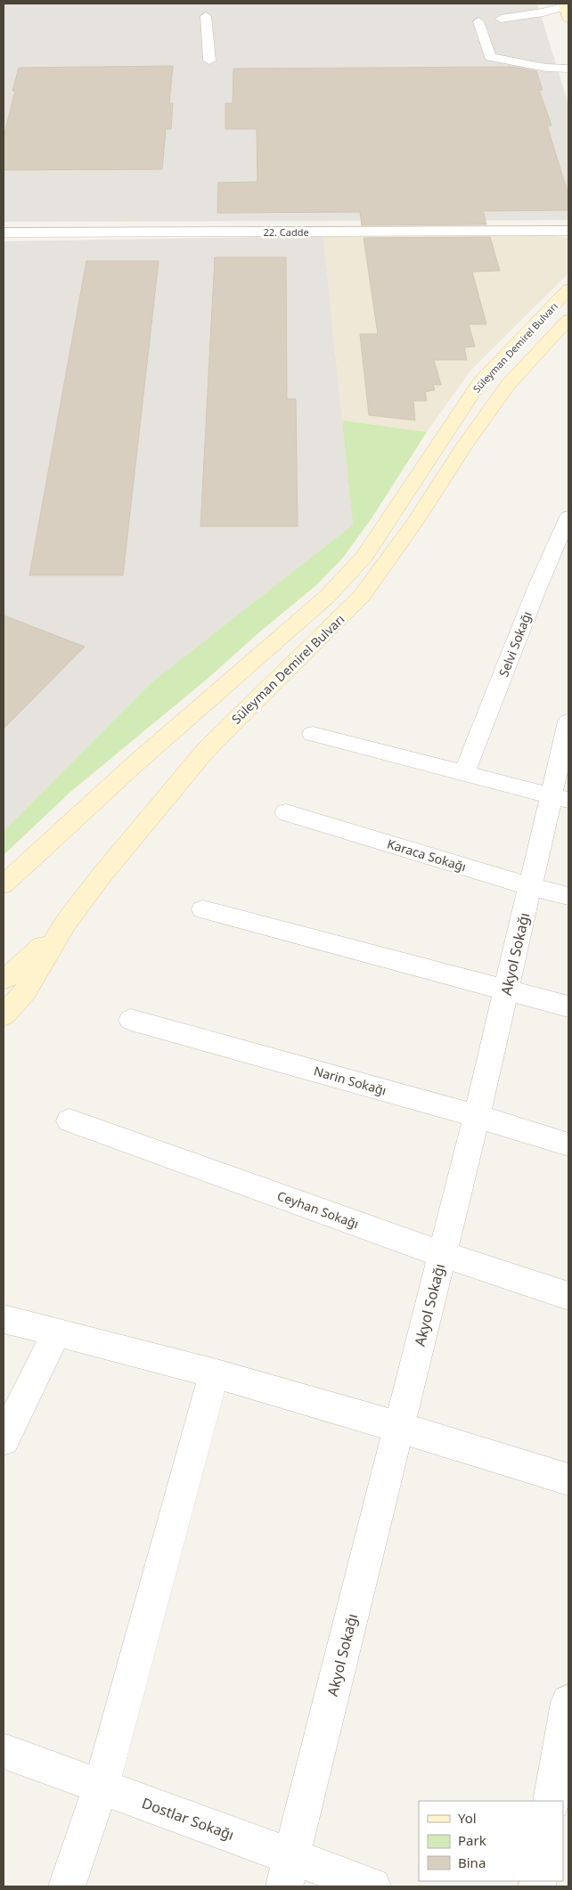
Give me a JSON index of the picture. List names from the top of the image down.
{
  "streets": {
    "main road": ["Süleyman Demirel Bulvarı"],
    "street": [
      "22. Cadde",
      "Selvi Sokağı",
      "Karaca Sokağı",
      "Akyol Sokağı",
      "Narin Sokağı",
      "Ceyhan Sokağı",
      "Dostlar Sokağı"
    ]
  },
  "crossings": [
    ["Karaca Sokağı", "Akyol Sokağı"],
    ["Akyol Sokağı", "Narin Sokağı"],
    ["Akyol Sokağı", "Ceyhan Sokağı"],
    ["Akyol Sokağı", "Dostlar Sokağı"]
  ],
  "legend": ["Yol", "Park", "Bina"]
}
